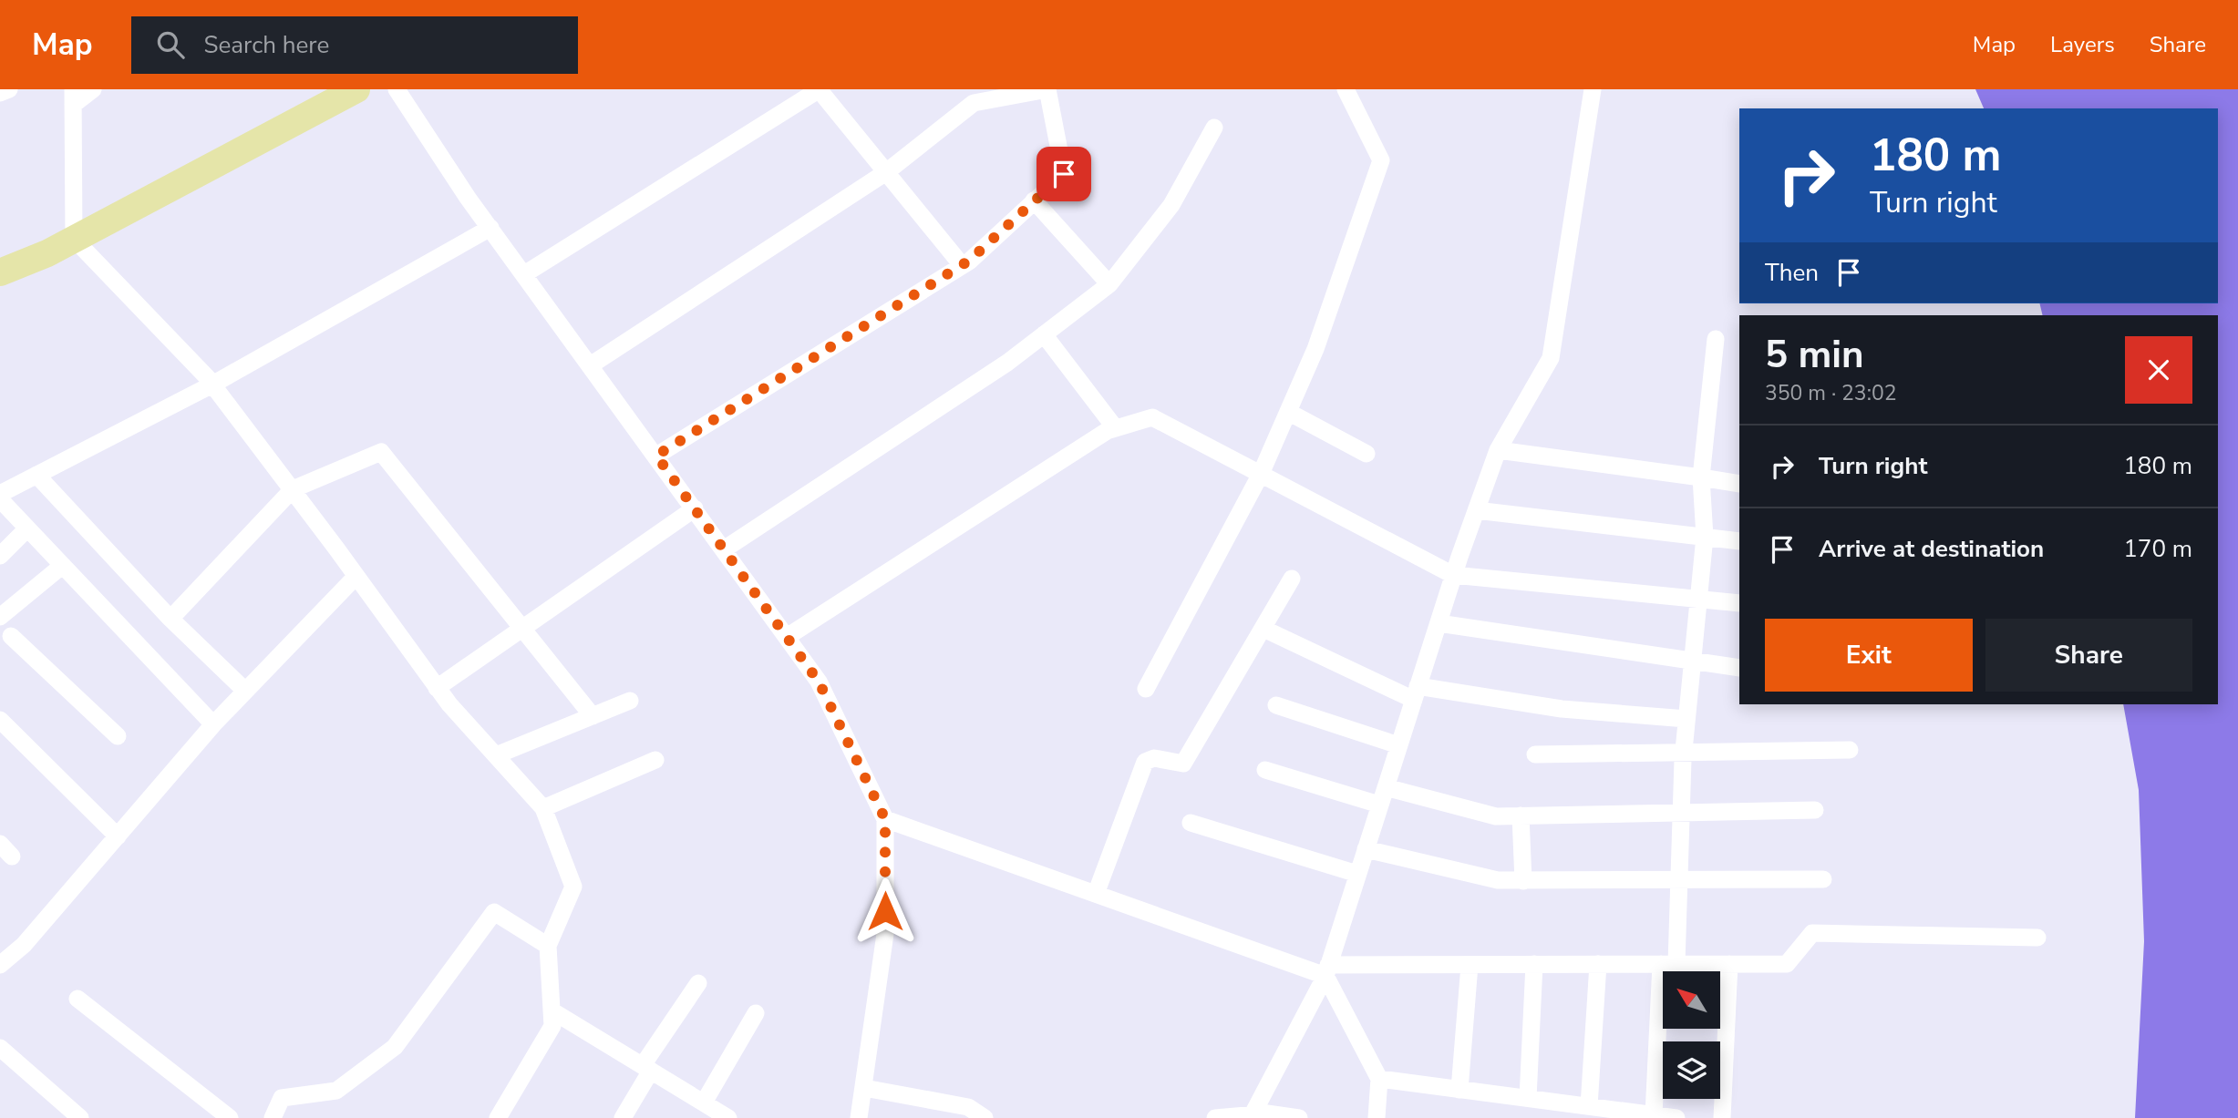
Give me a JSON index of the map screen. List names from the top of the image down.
{
  "north": "top left",
  "page": {
    "header": "Map",
    "search": "Search here",
    "nav": ["Map", "Layers", "Share"],
    "turn": ["180 m", "Turn right"],
    "then": "Then",
    "heading": ["5 min", "350 m · 23:02"],
    "list": [
      {
        "name": "Turn right",
        "value": "180 m"
      },
      {
        "name": "Arrive at destination",
        "value": "170 m"
      }
    ],
    "buttons": ["Exit", "Share"]
  }
}
